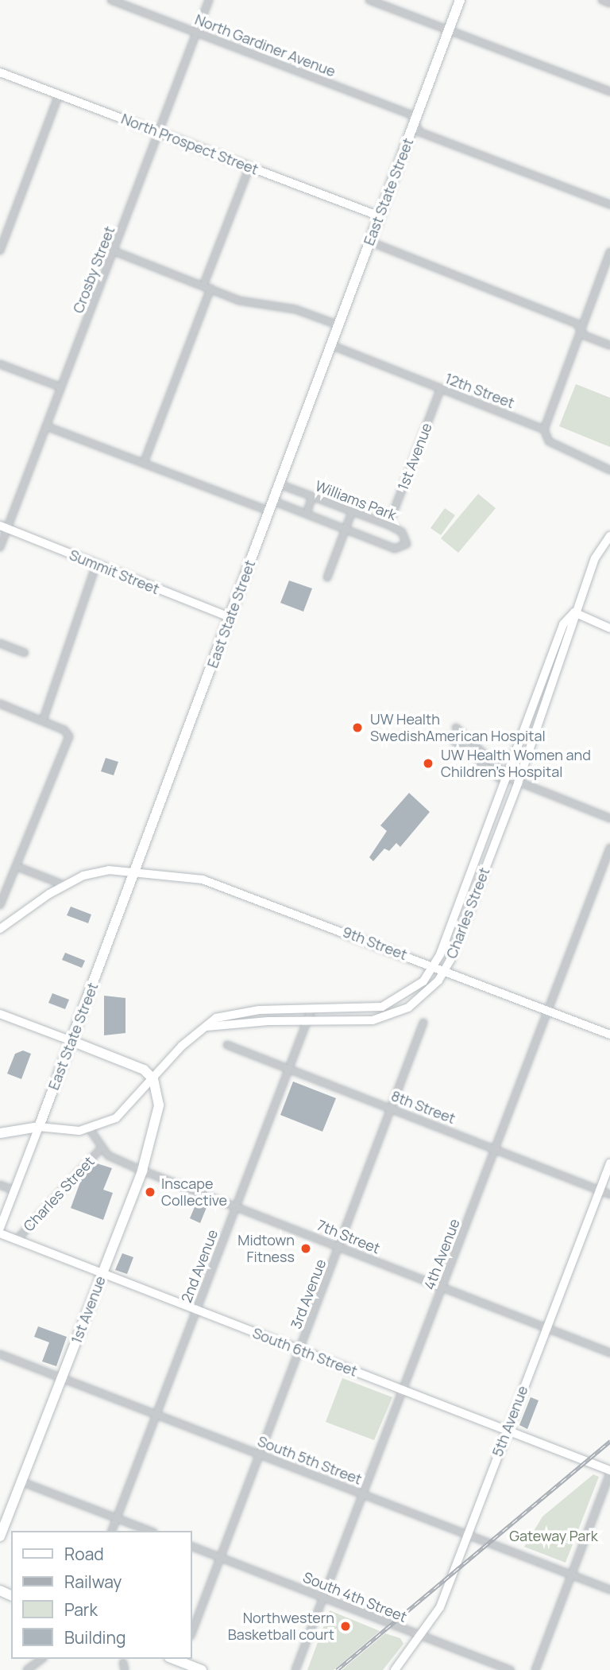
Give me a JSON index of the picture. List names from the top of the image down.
{
  "streets": {
    "main road": [
      "North Prospect Street",
      "East State Street",
      "1st Avenue",
      "Summit Street",
      "Charles Street",
      "9th Street",
      "South 6th Street",
      "5th Avenue"
    ],
    "street": [
      "North Gardiner Avenue",
      "Crosby Street",
      "12th Street",
      "Williams Park",
      "8th Street",
      "7th Street",
      "4th Avenue",
      "2nd Avenue",
      "3rd Avenue",
      "South 5th Street",
      "South 4th Street"
    ]
  },
  "crossings": [
    ["North Gardiner Avenue", "East State Street"],
    ["North Gardiner Avenue", "Crosby Street"],
    ["North Prospect Street", "East State Street"],
    ["North Prospect Street", "Crosby Street"],
    ["East State Street", "12th Street"],
    ["East State Street", "Williams Park"],
    ["East State Street", "Summit Street"],
    ["East State Street", "Charles Street"],
    ["East State Street", "9th Street"],
    ["Crosby Street", "Summit Street"],
    ["12th Street", "1st Avenue"],
    ["1st Avenue", "Williams Park"],
    ["1st Avenue", "Charles Street"],
    ["1st Avenue", "7th Street"],
    ["1st Avenue", "South 6th Street"],
    ["1st Avenue", "South 5th Street"],
    ["Charles Street", "9th Street"],
    ["Charles Street", "7th Street"],
    ["Charles Street", "2nd Avenue"],
    ["Charles Street", "South 6th Street"],
    ["9th Street", "4th Avenue"],
    ["8th Street", "4th Avenue"],
    ["8th Street", "2nd Avenue"],
    ["8th Street", "3rd Avenue"],
    ["8th Street", "5th Avenue"],
    ["7th Street", "4th Avenue"],
    ["7th Street", "2nd Avenue"],
    ["7th Street", "3rd Avenue"],
    ["7th Street", "5th Avenue"],
    ["4th Avenue", "South 6th Street"],
    ["4th Avenue", "South 5th Street"],
    ["4th Avenue", "South 4th Street"],
    ["2nd Avenue", "South 6th Street"],
    ["2nd Avenue", "South 5th Street"],
    ["3rd Avenue", "South 6th Street"],
    ["3rd Avenue", "South 5th Street"],
    ["3rd Avenue", "South 4th Street"],
    ["South 6th Street", "5th Avenue"],
    ["5th Avenue", "South 5th Street"],
    ["5th Avenue", "South 4th Street"]
  ],
  "parks": ["Gateway Park"],
  "places": [
    "UW Health SwedishAmerican Hospital",
    "UW Health Women and Children's Hospital",
    "Inscape Collective",
    "Midtown Fitness",
    "Northwestern Basketball court"
  ],
  "legend": [
    "Road",
    "Railway",
    "Park",
    "Building"
  ]
}
